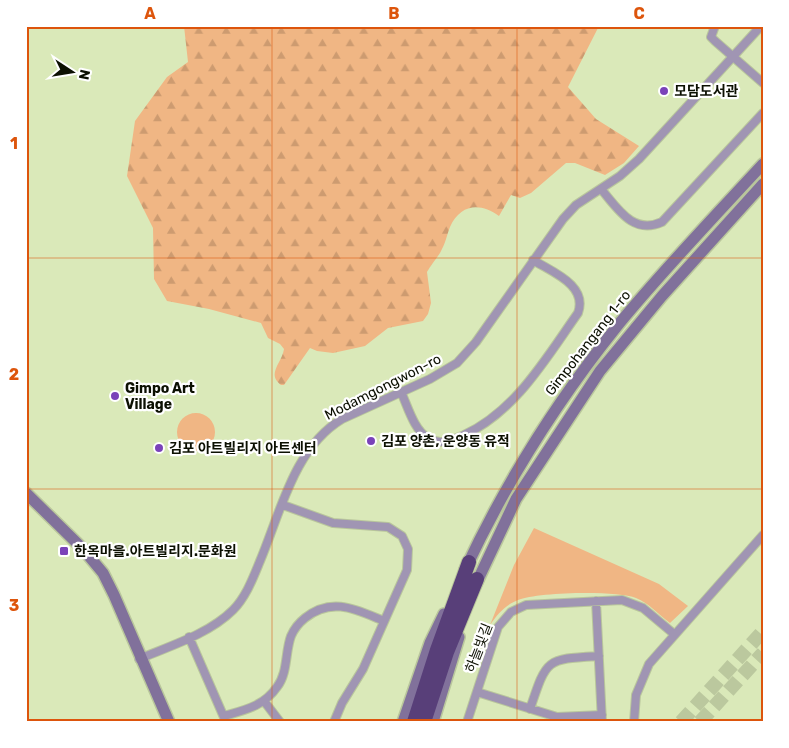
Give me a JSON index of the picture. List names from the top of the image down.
{
  "streets": {
    "street": ["Gimpohangang 1-ro", "Modamgongwon-ro", "하늘빛길"]
  },
  "places": {
    "other": [
      "모담도서관",
      "Gimpo Art Village",
      "김포 양촌, 운양동 유적",
      "김포 아트빌리지 아트센터"
    ],
    "transit": ["한옥마을.아트빌리지.문화원"]
  },
  "north": "right",
  "grid": {
    "columns": ["A", "B", "C"],
    "rows": ["1", "2", "3"]
  }
}
